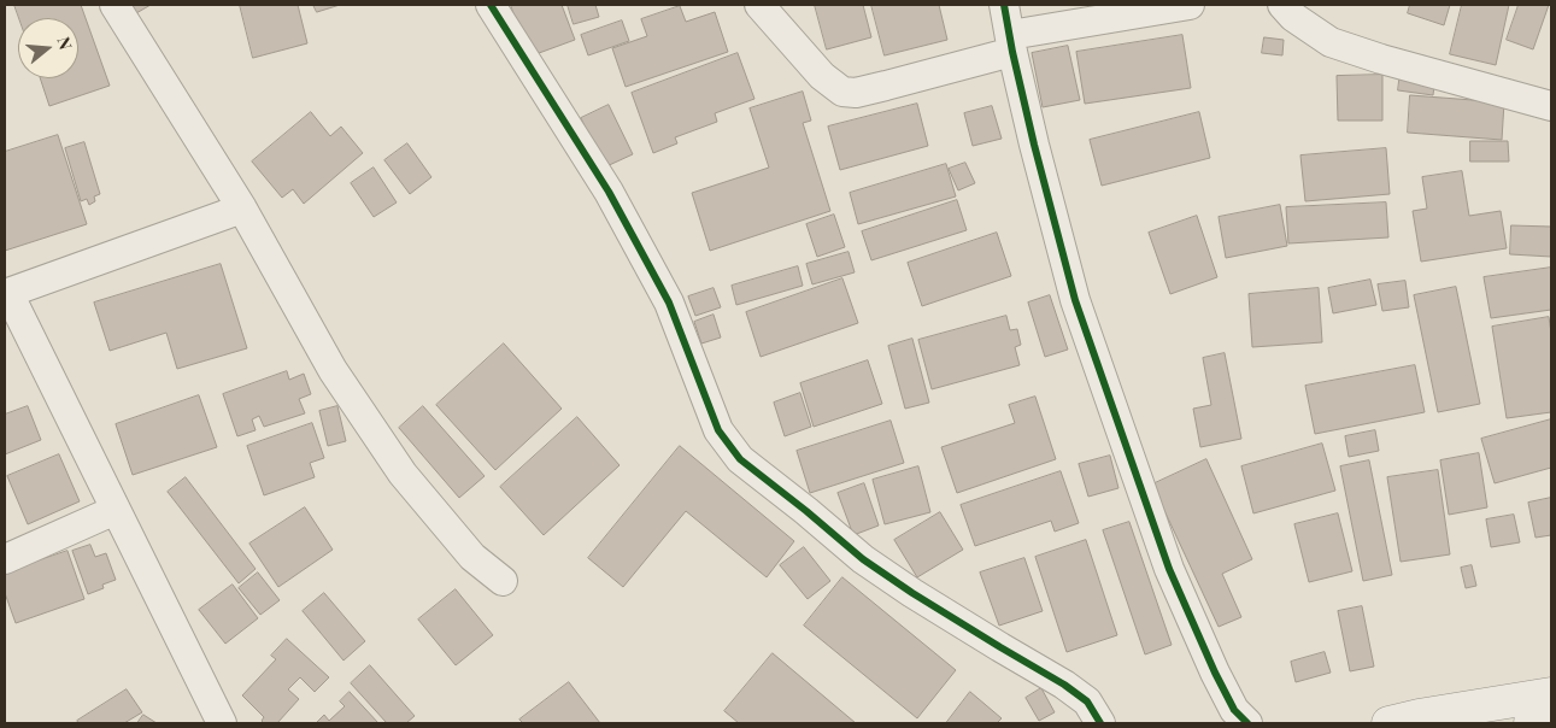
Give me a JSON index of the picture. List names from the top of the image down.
{
  "north": "right"
}
